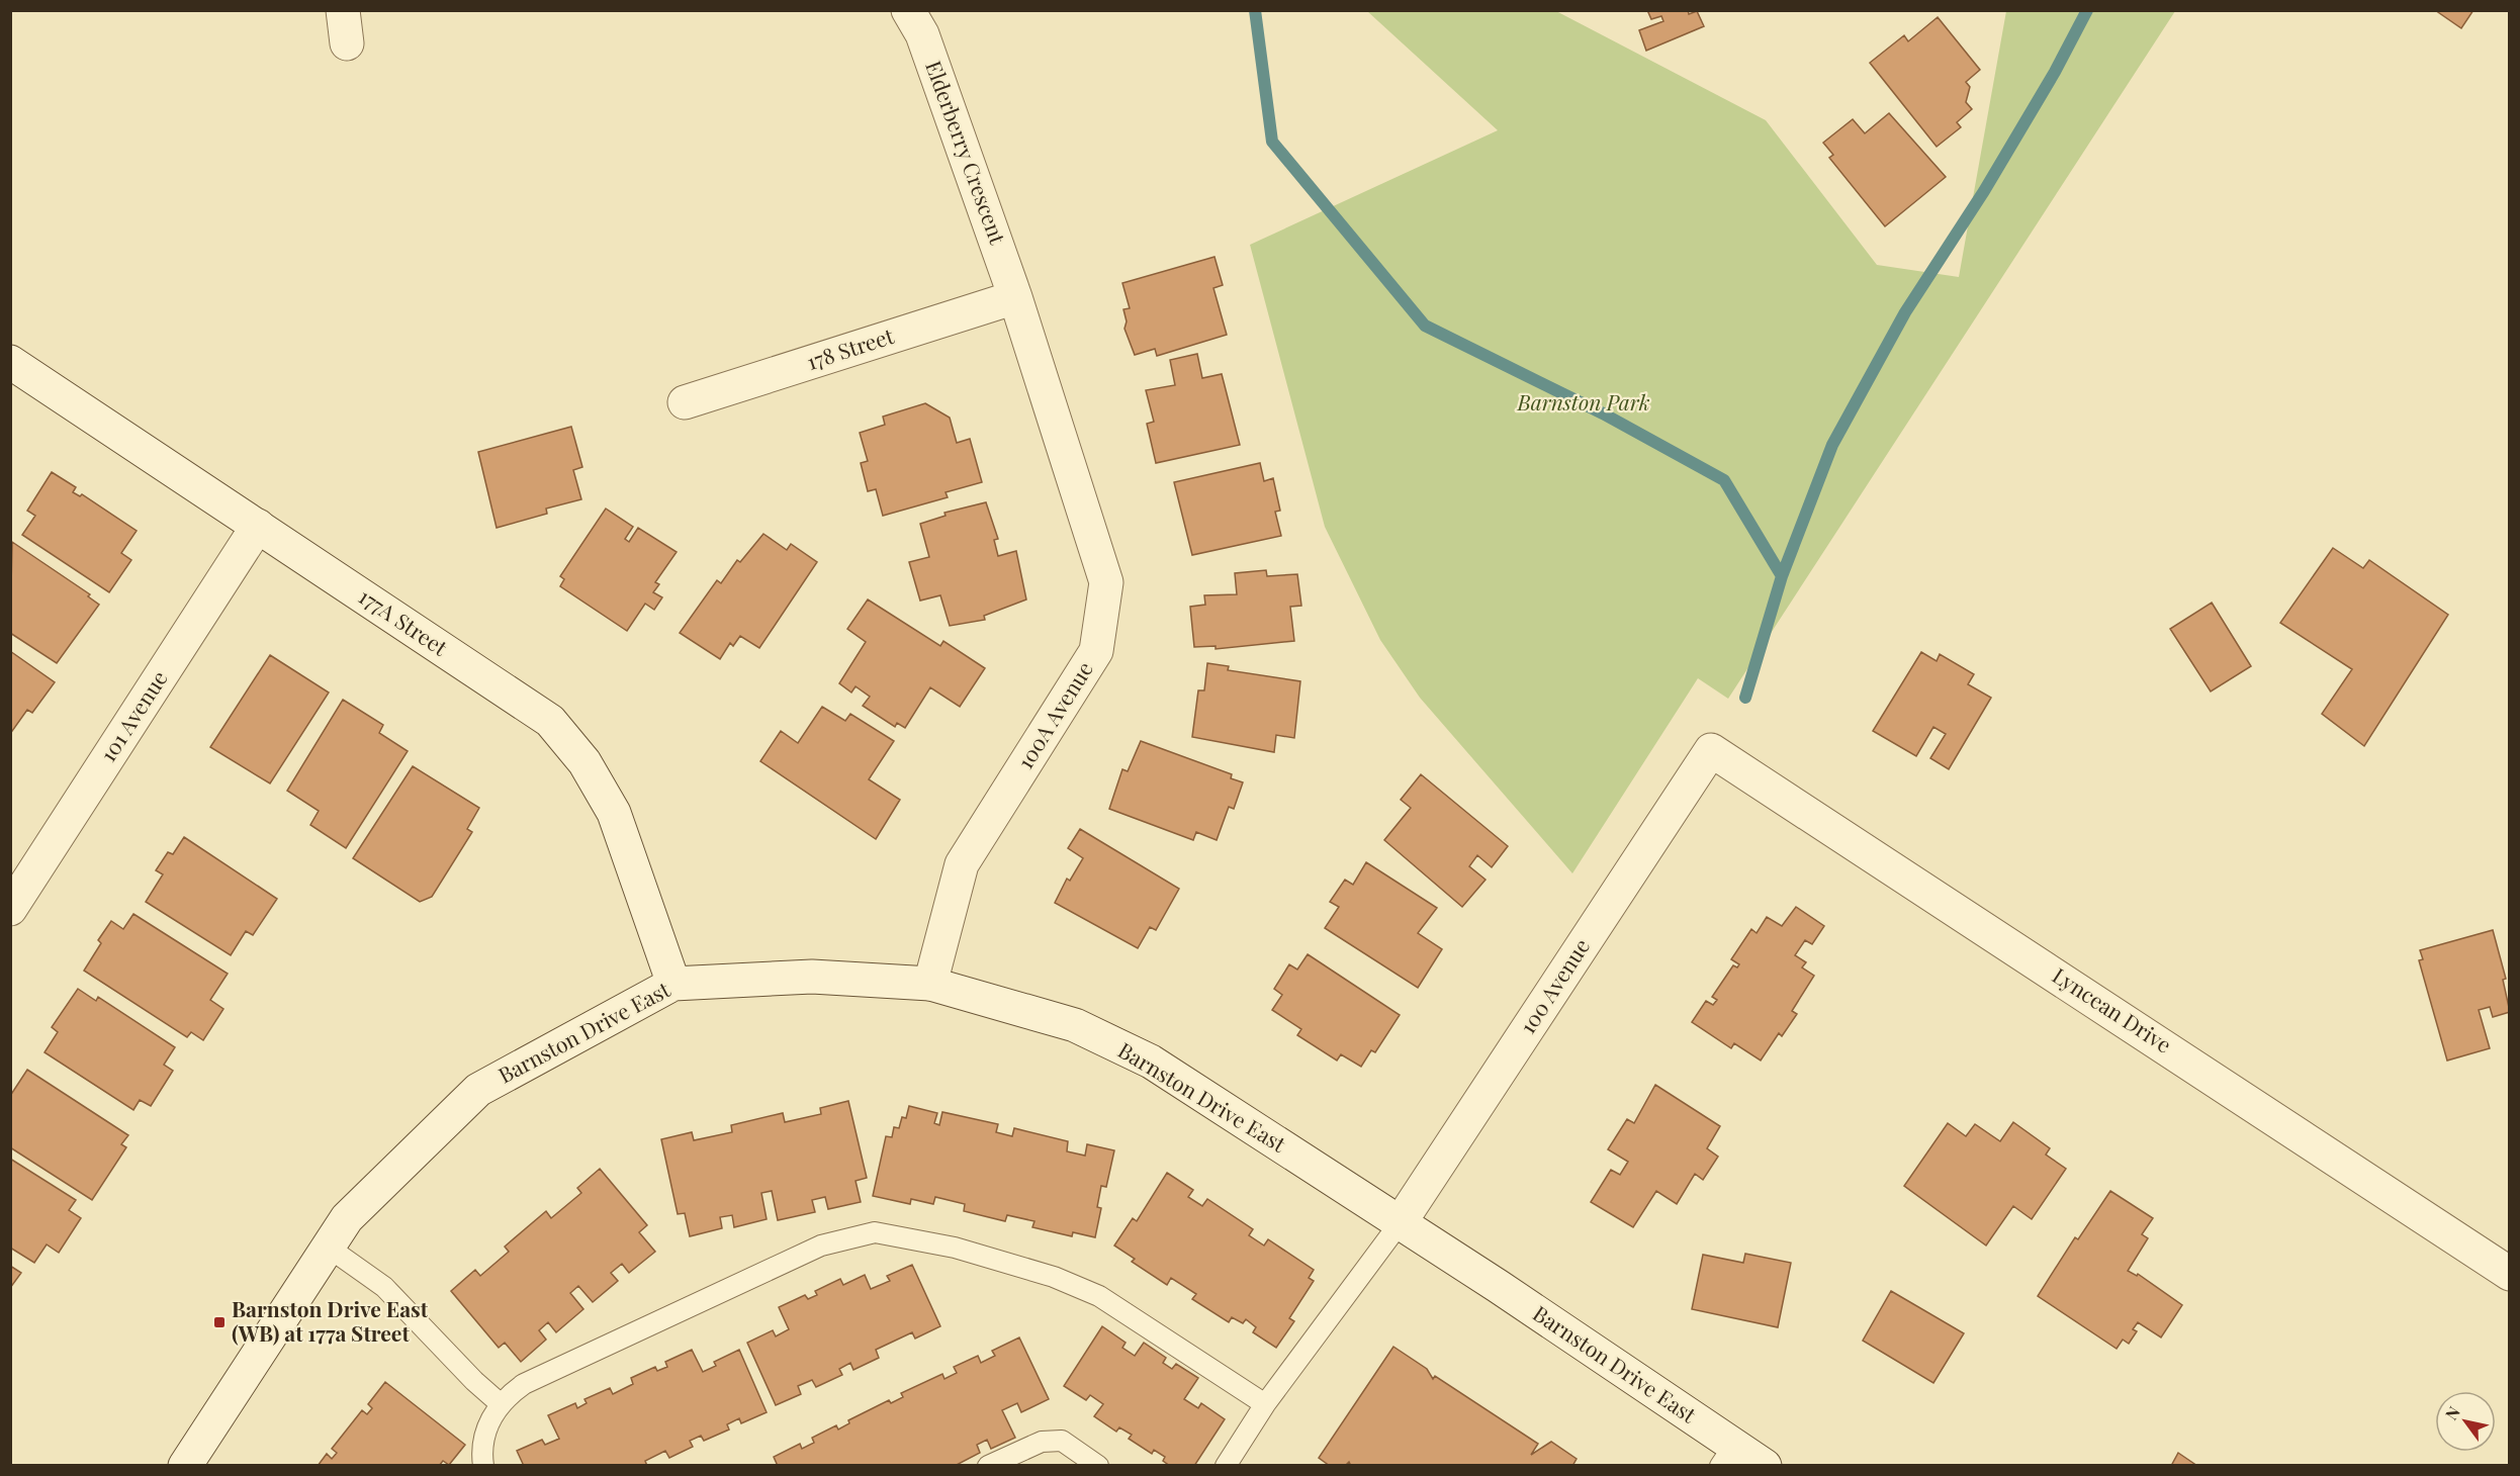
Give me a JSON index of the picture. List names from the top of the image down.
{
  "streets": {
    "street": [
      "Elderberry Crescent",
      "178 Street",
      "177A Street",
      "100A Avenue",
      "101 Avenue",
      "100 Avenue",
      "Lyncean Drive",
      "Barnston Drive East"
    ]
  },
  "crossings": [
    ["Elderberry Crescent", "178 Street"],
    ["Elderberry Crescent", "100A Avenue"],
    ["178 Street", "100A Avenue"],
    ["177A Street", "101 Avenue"],
    ["177A Street", "Barnston Drive East"],
    ["100A Avenue", "Barnston Drive East"],
    ["100 Avenue", "Lyncean Drive"],
    ["100 Avenue", "Barnston Drive East"]
  ],
  "parks": ["Barnston Park"],
  "places": {
    "transit": ["Barnston Drive East (WB) at 177a Street"]
  },
  "north": "top left"
}
